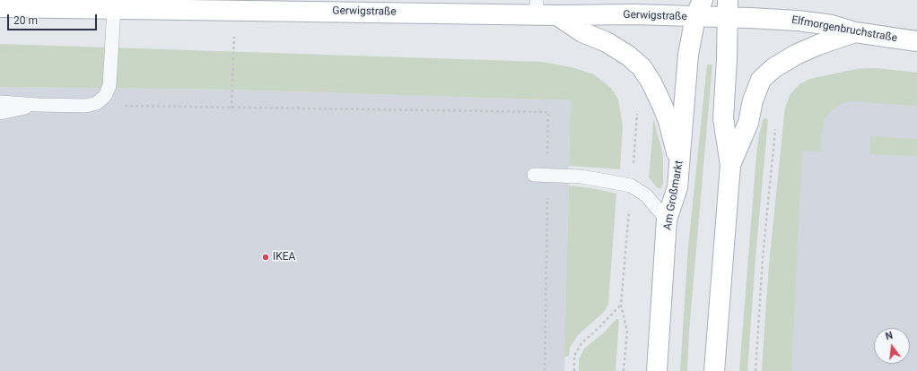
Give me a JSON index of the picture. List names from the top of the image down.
{
  "streets": {
    "main road": ["Gerwigstraße", "Elfmorgenbruchstraße", "Am Großmarkt"]
  },
  "crossings": [
    ["Gerwigstraße", "Elfmorgenbruchstraße"],
    ["Gerwigstraße", "Am Großmarkt"]
  ],
  "places": ["IKEA"],
  "scale_bar": "20 m",
  "north": "top"
}
